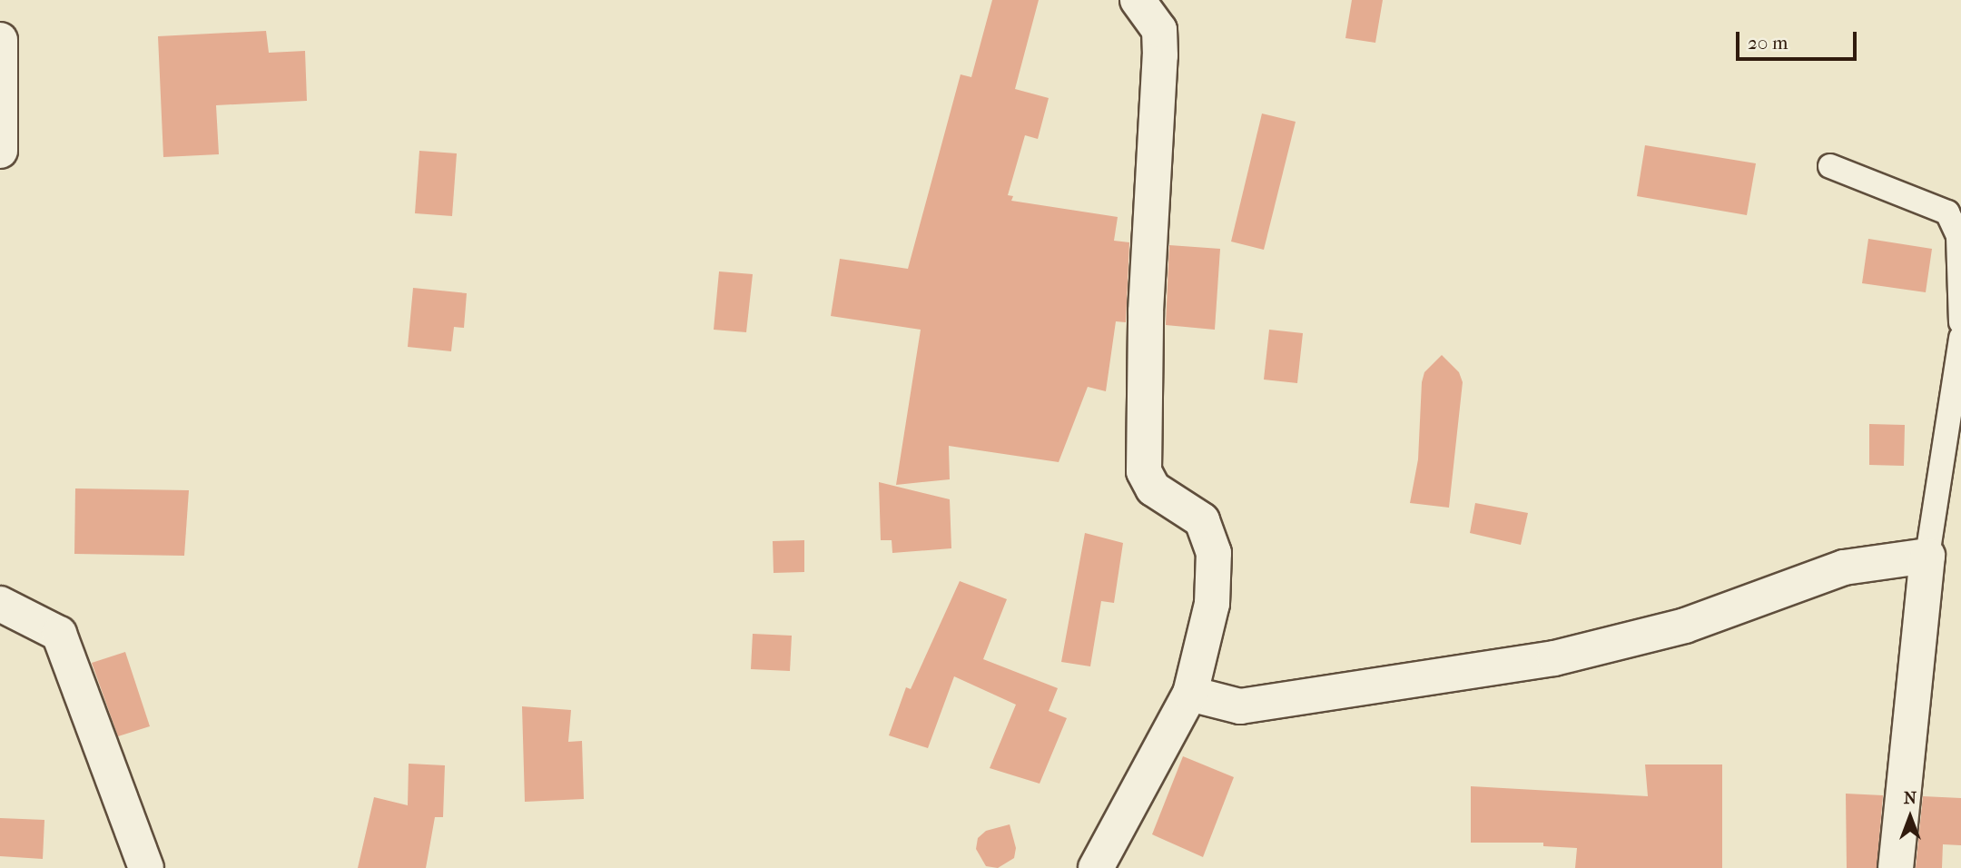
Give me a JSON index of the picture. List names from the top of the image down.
{
  "scale_bar": "20 m",
  "north": "top"
}
